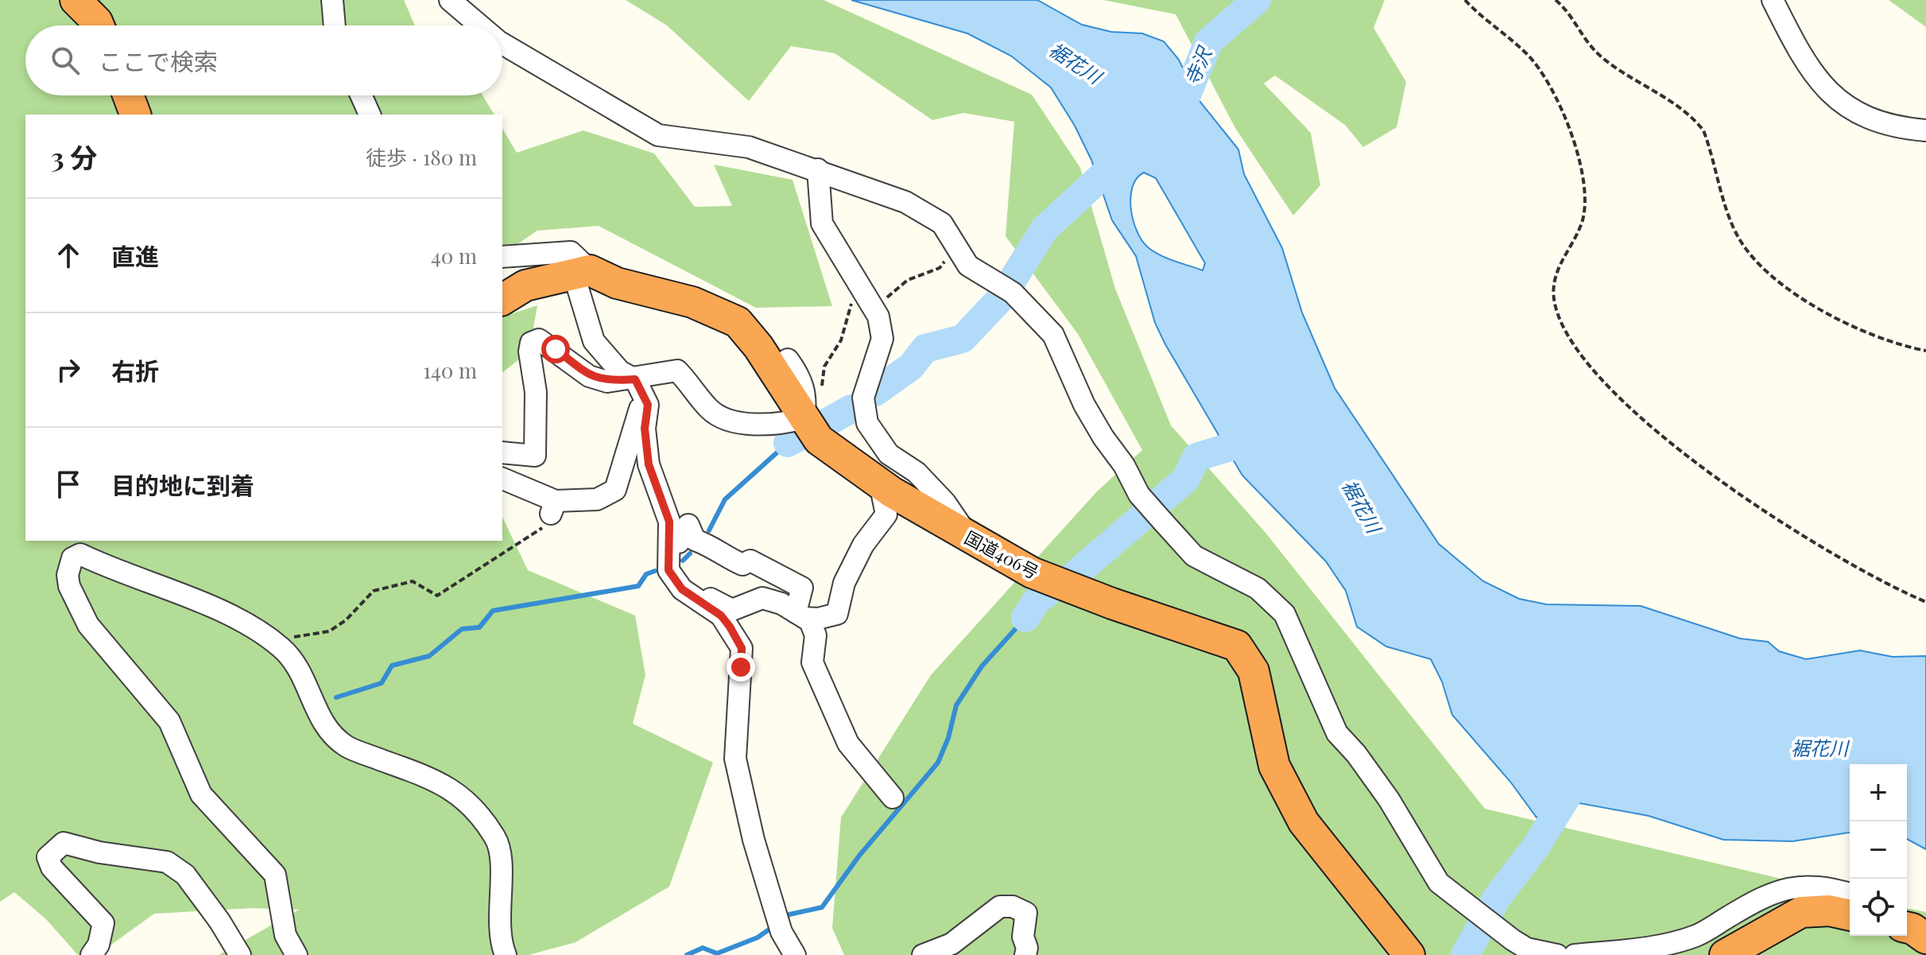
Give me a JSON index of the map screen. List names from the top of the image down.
{
  "streets": {
    "highway": ["国道406号"]
  },
  "water": ["裾花川", "寺沢"],
  "page": {
    "search": "ここで検索",
    "heading": ["3 分", "徒歩 · 180 m"],
    "list": [
      ["直進", "40 m"],
      ["右折", "140 m"],
      "目的地に到着"
    ],
    "map_buttons": ["+", "−"]
  }
}
